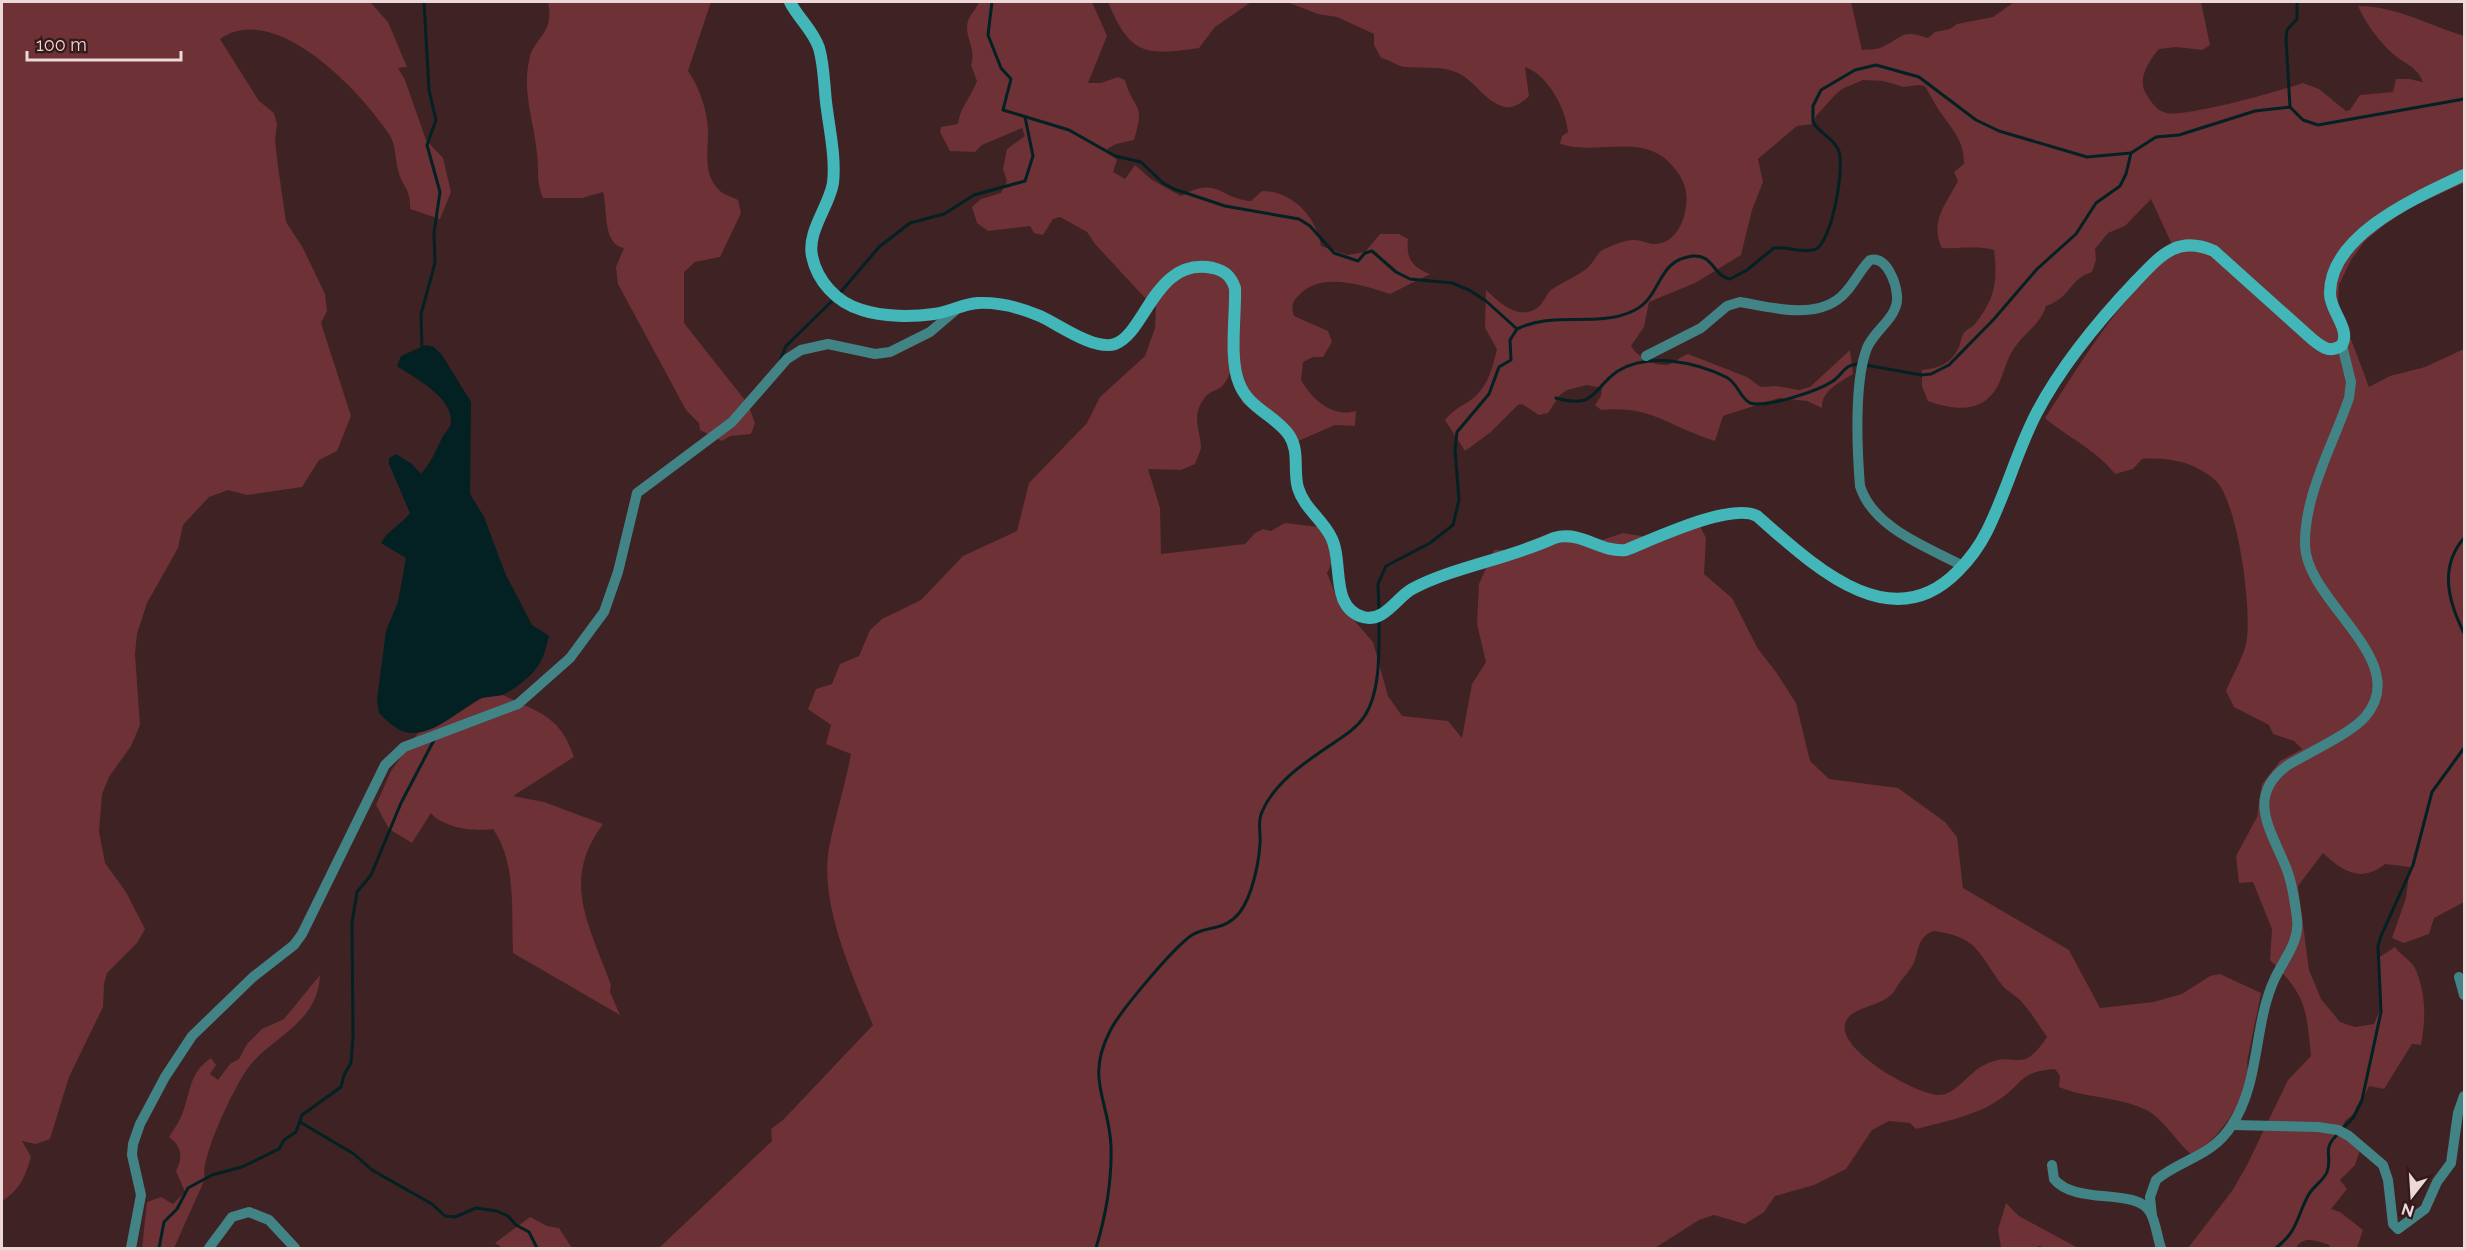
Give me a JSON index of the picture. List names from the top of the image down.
{
  "scale_bar": "100 m",
  "north": "bottom"
}
